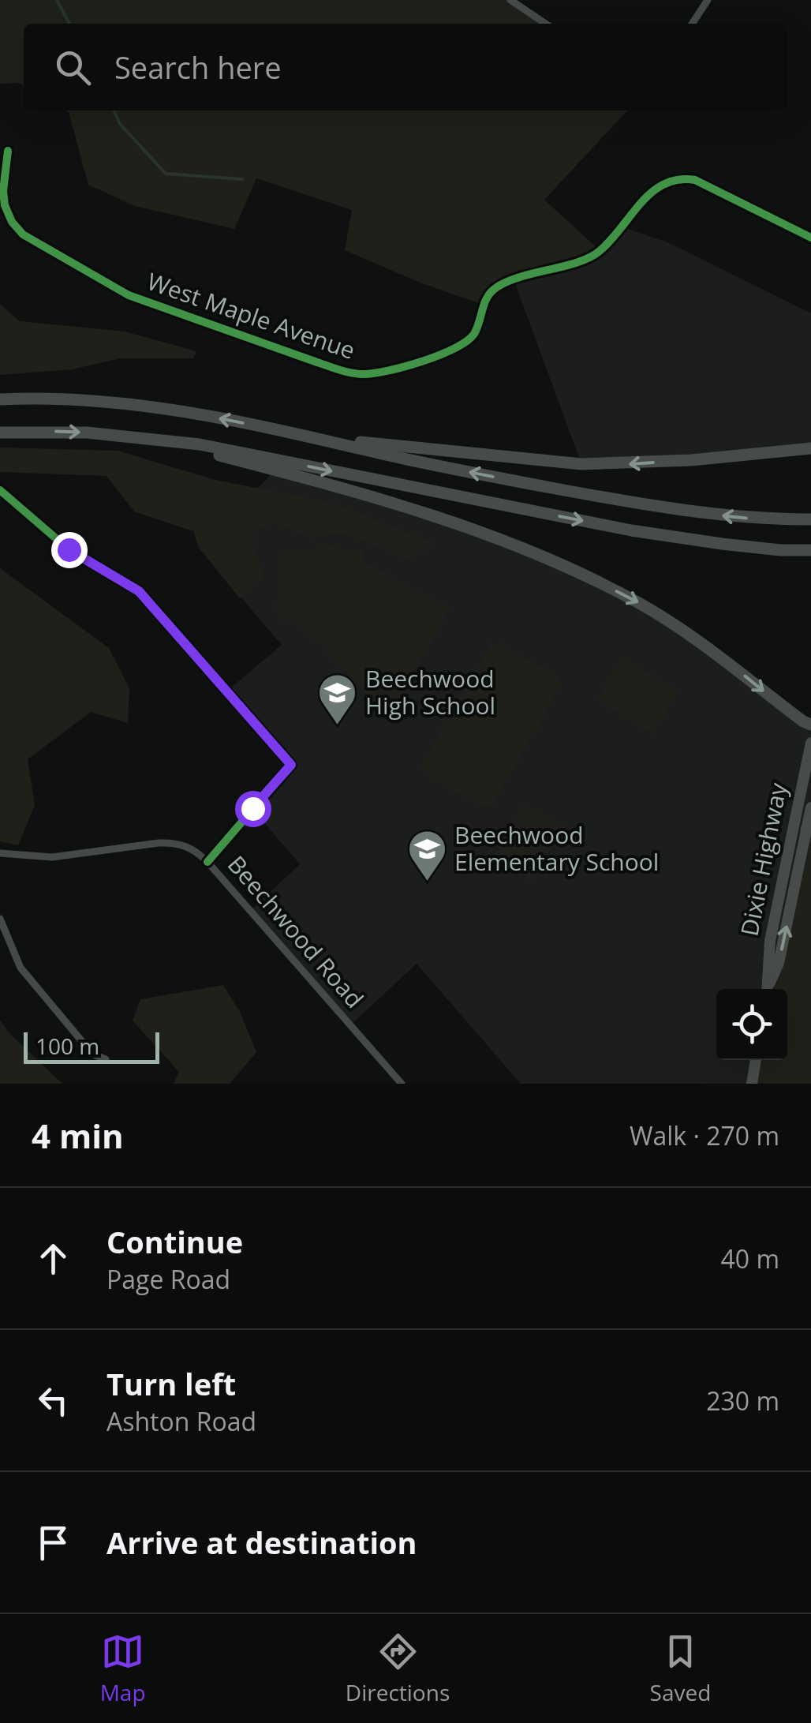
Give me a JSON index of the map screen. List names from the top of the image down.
{
  "streets": {
    "main road": ["Dixie Highway"],
    "street": ["West Maple Avenue", "Beechwood Road"]
  },
  "places": {
    "school or university": ["Beechwood High School", "Beechwood Elementary School"]
  },
  "scale_bar": "100 m",
  "page": {
    "search": "Search here",
    "scale": "100 m",
    "heading": ["4 min", "Walk · 270 m"],
    "list": [
      ["Continue", "Page Road", "40 m"],
      ["Turn left", "Ashton Road", "230 m"],
      "Arrive at destination"
    ],
    "nav": ["Map", "Directions", "Saved"]
  }
}
